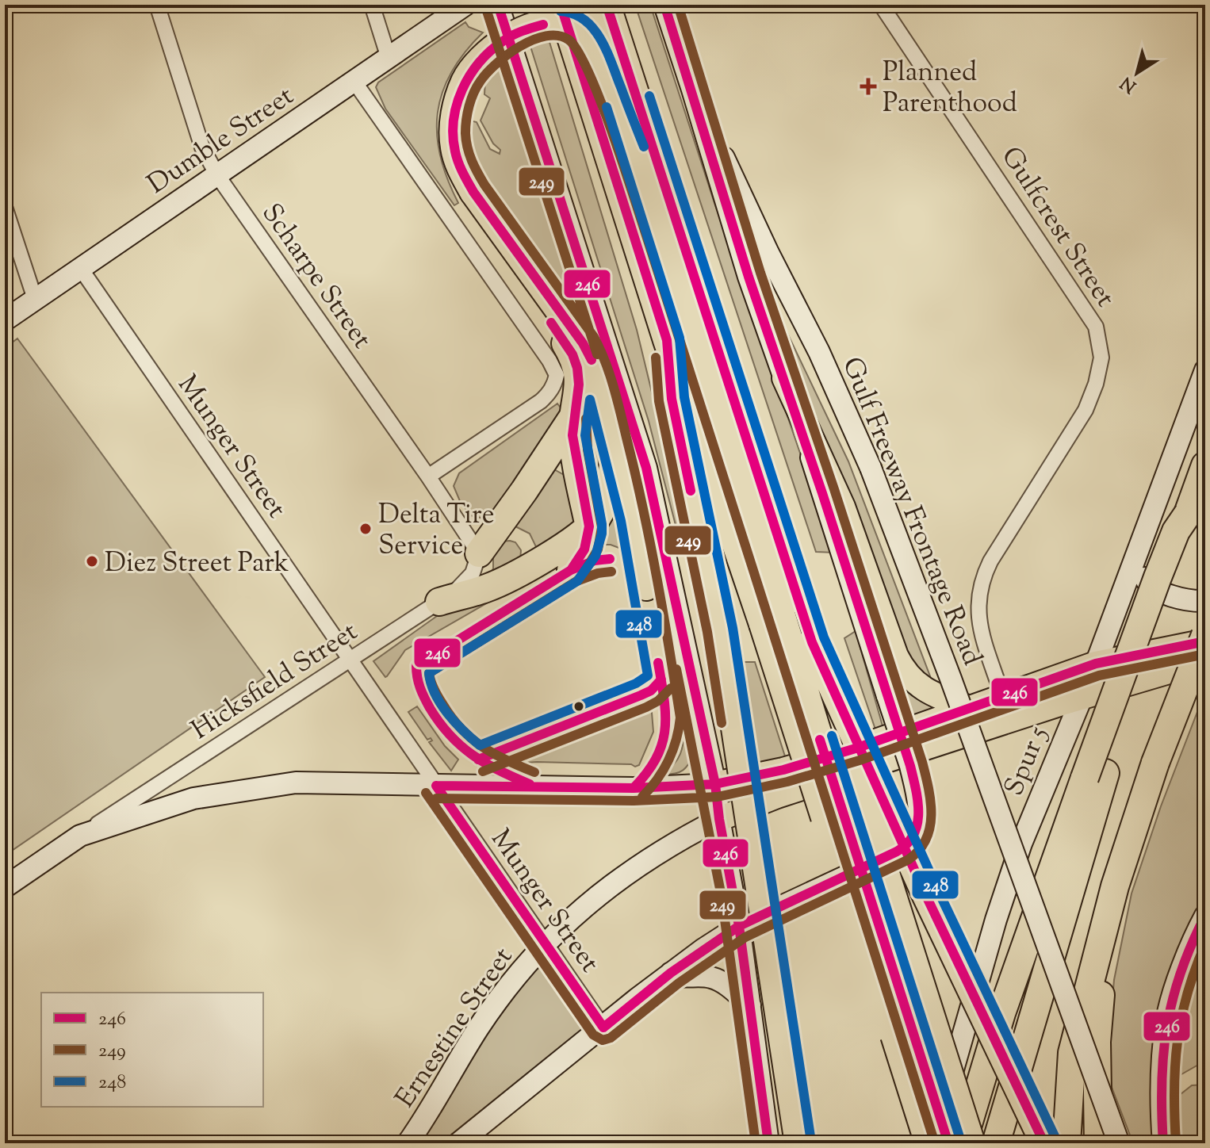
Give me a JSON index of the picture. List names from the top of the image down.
{
  "streets": {
    "main road": [
      "Dumble Street",
      "Gulf Freeway Frontage Road",
      "Spur 5",
      "Ernestine Street"
    ],
    "street": [
      "Gulfcrest Street",
      "Scharpe Street",
      "Munger Street",
      "Hicksfield Street"
    ]
  },
  "crossings": [
    ["Dumble Street", "Scharpe Street"],
    ["Dumble Street", "Munger Street"],
    ["Scharpe Street", "Hicksfield Street"],
    ["Munger Street", "Hicksfield Street"],
    ["Munger Street", "Ernestine Street"]
  ],
  "places": {
    "health": ["Planned Parenthood"],
    "other": ["Delta Tire Service", "Diez Street Park"]
  },
  "lines": ["transit line 246", "transit line 249", "transit line 248"],
  "legend": ["246", "249", "248"],
  "north": "bottom left"
}
